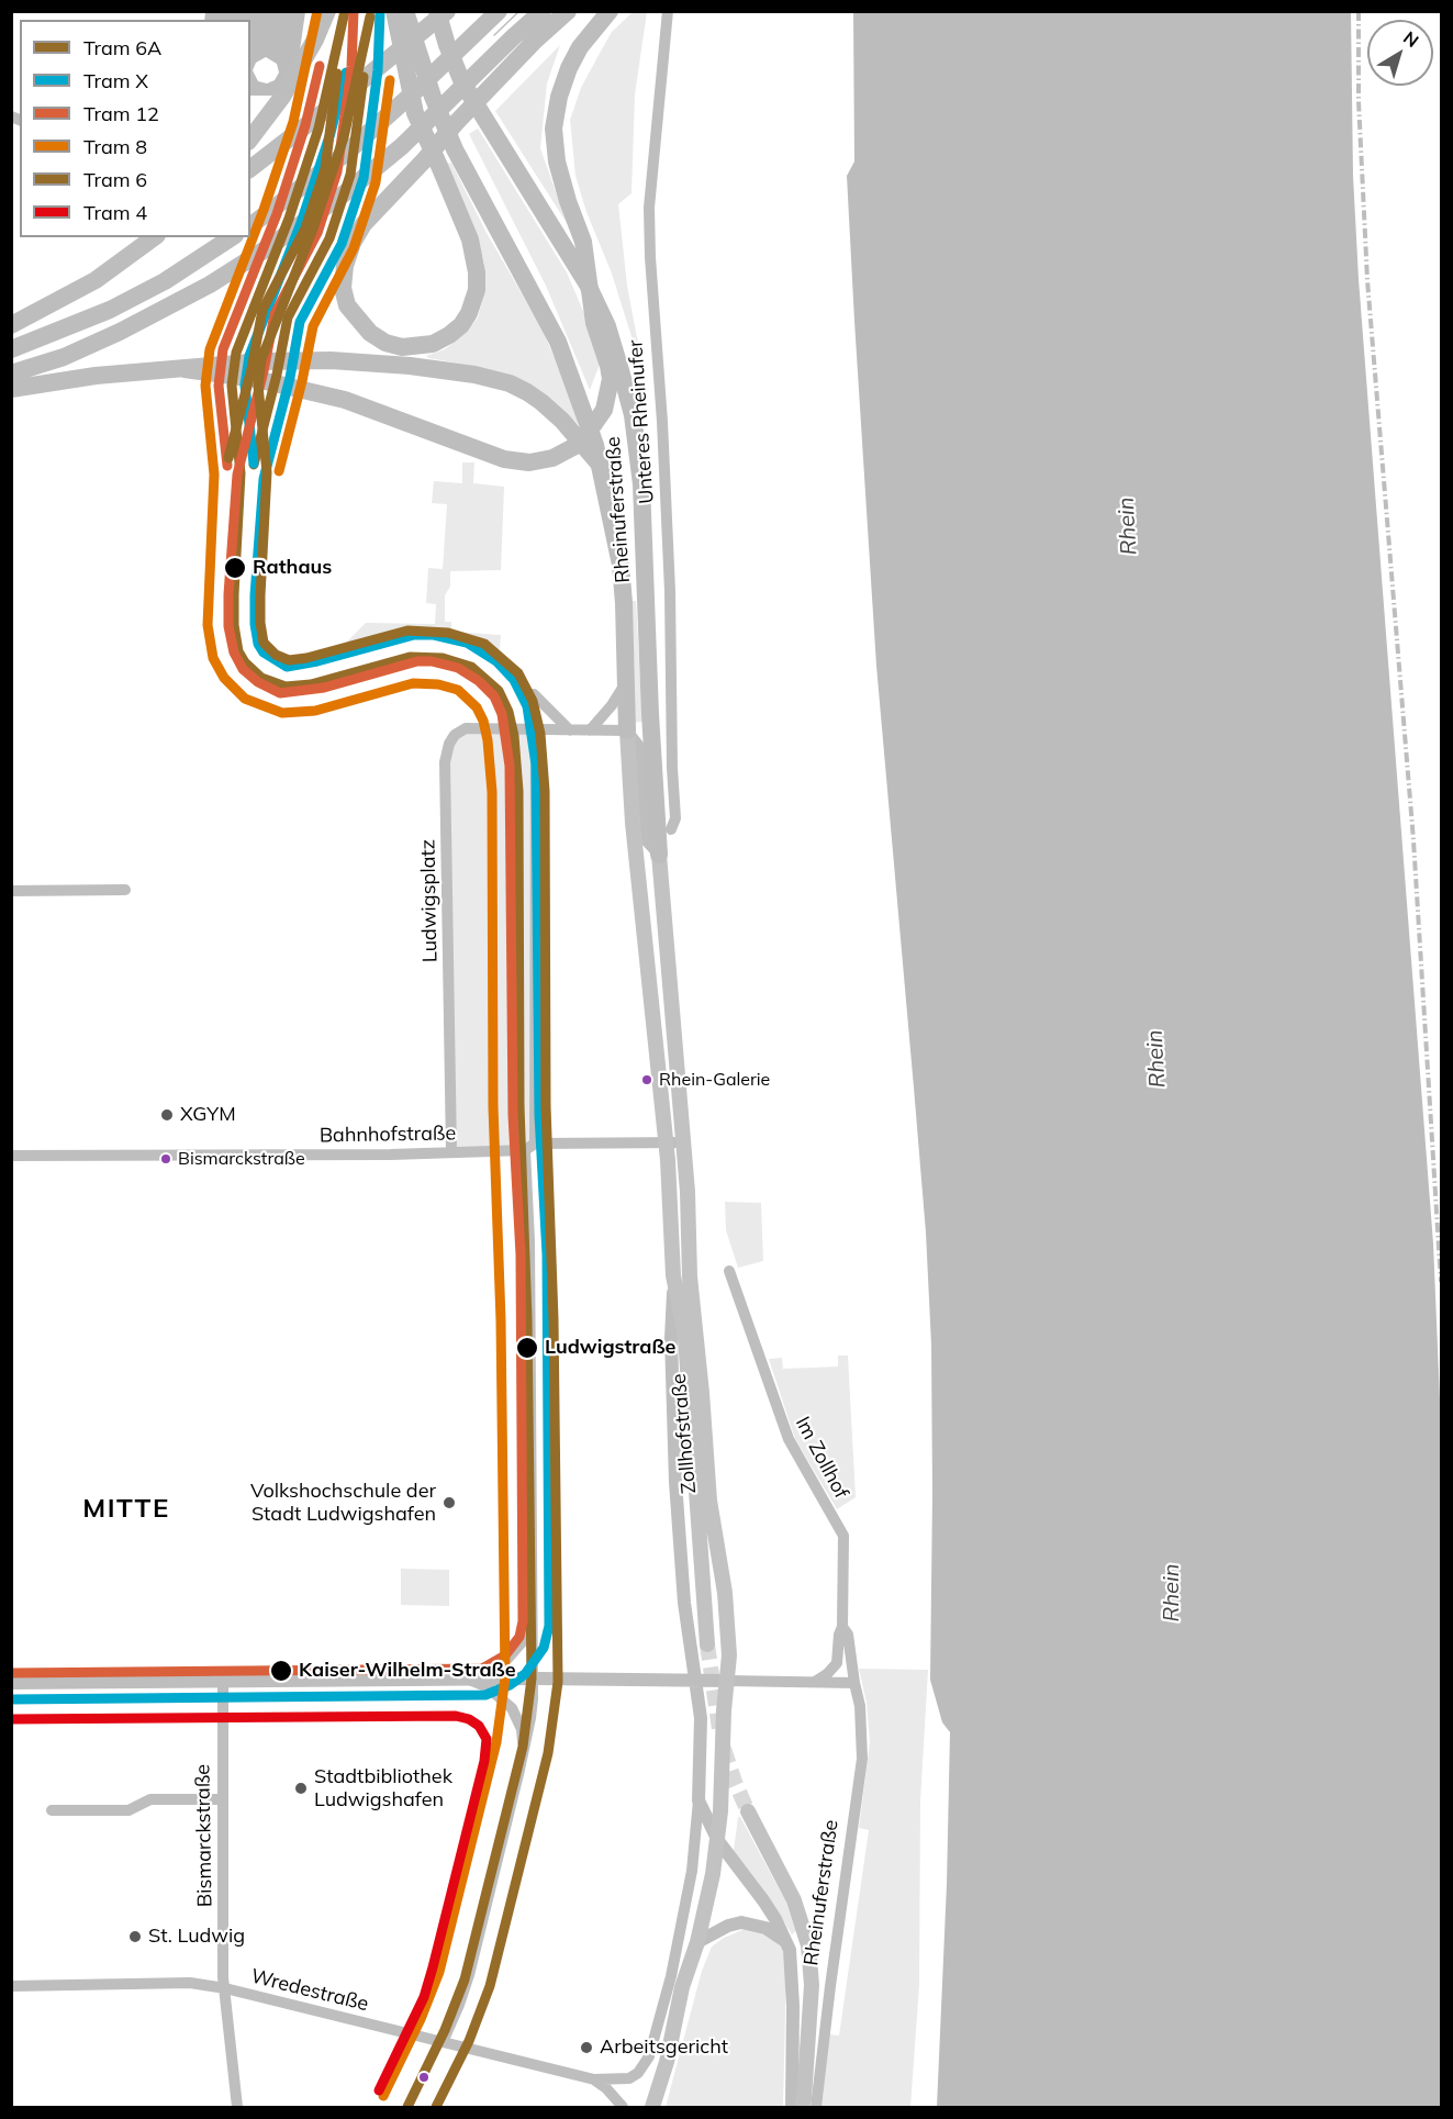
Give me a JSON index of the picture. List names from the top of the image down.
{
  "streets": {
    "main road": ["Rheinuferstraße", "Zollhofstraße"],
    "street": [
      "Unteres Rheinufer",
      "Ludwigsplatz",
      "Bahnhofstraße",
      "Im Zollhof",
      "Bismarckstraße",
      "Wredestraße"
    ]
  },
  "crossings": [
    ["Rheinuferstraße", "Bahnhofstraße"],
    ["Rheinuferstraße", "Zollhofstraße"],
    ["Rheinuferstraße", "Im Zollhof"],
    ["Ludwigsplatz", "Bahnhofstraße"],
    ["Bahnhofstraße", "Zollhofstraße"],
    ["Zollhofstraße", "Wredestraße"],
    ["Bismarckstraße", "Wredestraße"]
  ],
  "districts": ["MITTE"],
  "water": ["Rhein"],
  "places": [
    "Rathaus",
    "Rhein-Galerie",
    "XGYM",
    "Bismarckstraße",
    "Ludwigstraße",
    "Volkshochschule der Stadt Ludwigshafen",
    "Kaiser-Wilhelm-Straße",
    "Stadtbibliothek Ludwigshafen",
    "St. Ludwig",
    "Arbeitsgericht"
  ],
  "lines": [
    "tram line 6A",
    "tram line X",
    "tram line 12",
    "tram line 8",
    "tram line 6",
    "tram line 4"
  ],
  "legend": [
    "Tram 6A",
    "Tram X",
    "Tram 12",
    "Tram 8",
    "Tram 6",
    "Tram 4"
  ],
  "north": "top right"
}
